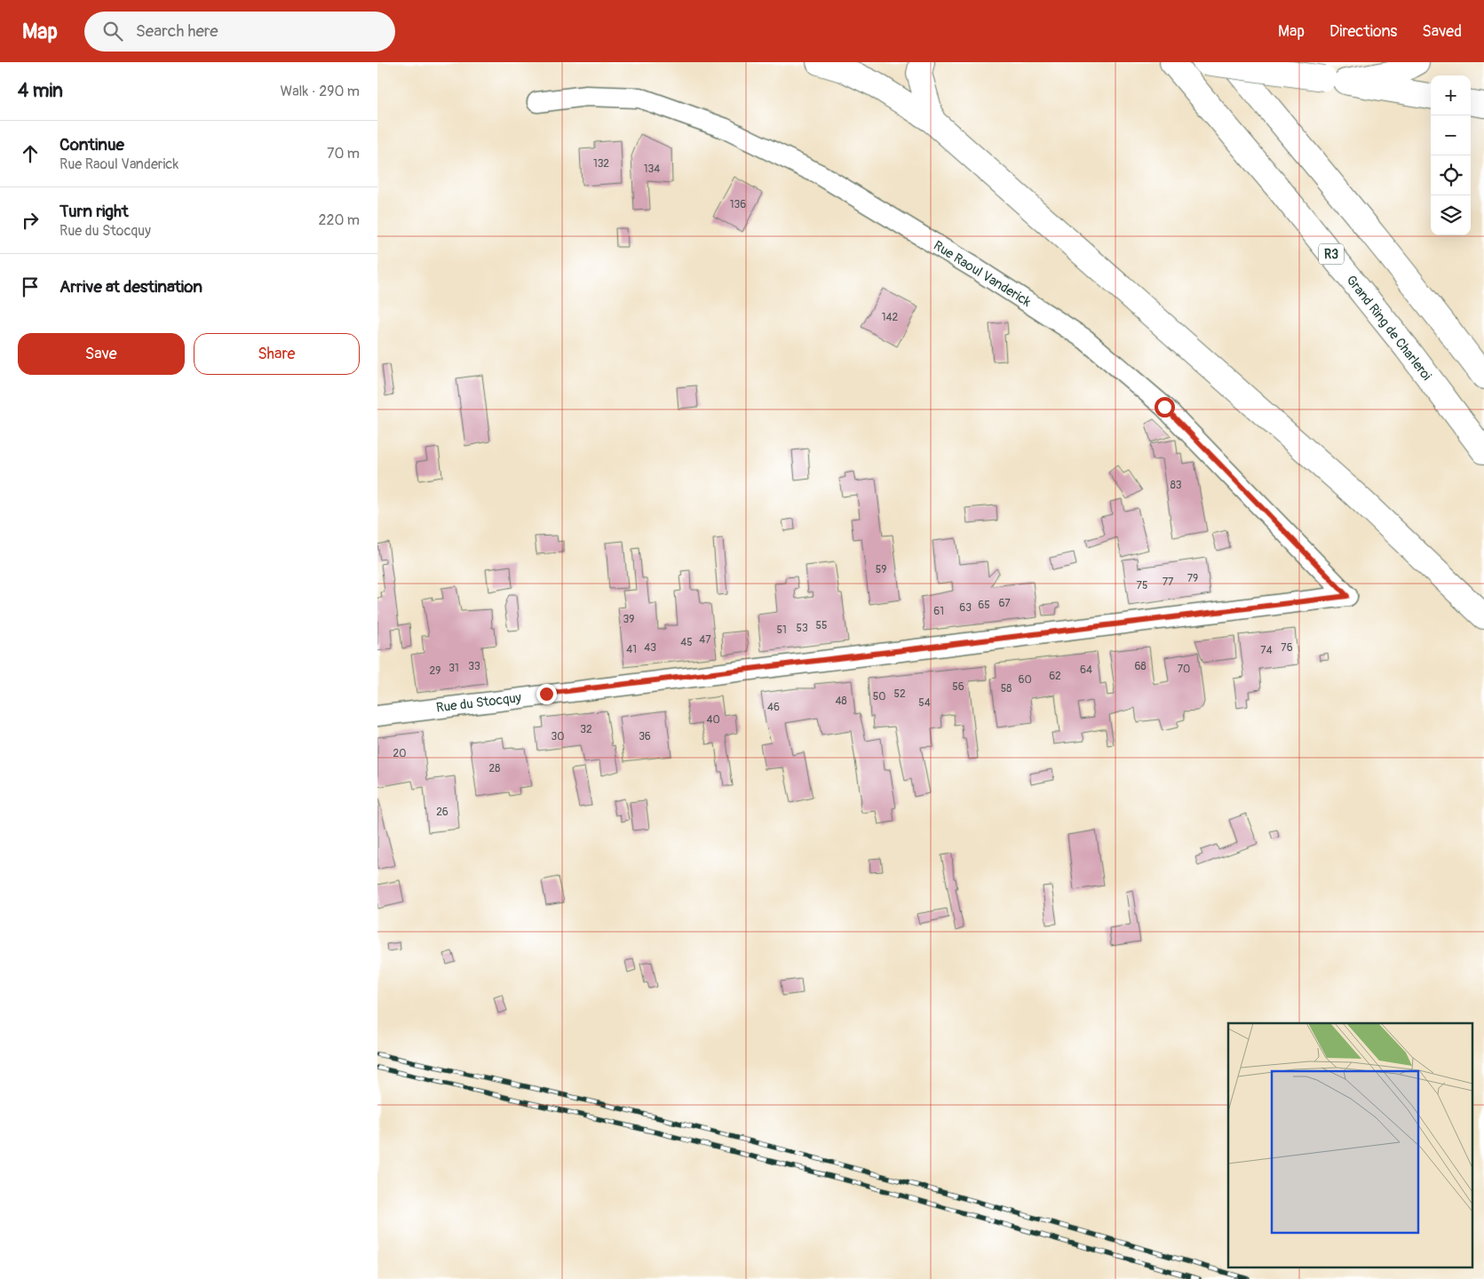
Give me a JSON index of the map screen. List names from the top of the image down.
{
  "streets": {
    "main road": ["R3", "Grand Ring de Charleroi"],
    "street": ["Rue Raoul Vanderick", "Rue du Stocquy"]
  },
  "crossings": [
    ["Rue Raoul Vanderick", "Rue du Stocquy"]
  ],
  "house_numbers": [
    "132",
    "134",
    "136",
    "142",
    "83",
    "59",
    "79",
    "77",
    "75",
    "67",
    "65",
    "63",
    "61",
    "39",
    "55",
    "53",
    "51",
    "47",
    "45",
    "43",
    "76",
    "41",
    "74",
    "33",
    "68",
    "31",
    "70",
    "64",
    "29",
    "62",
    "60",
    "56",
    "58",
    "52",
    "50",
    "48",
    "54",
    "46",
    "40",
    "32",
    "30",
    "36",
    "20",
    "28",
    "26"
  ],
  "page": {
    "header": "Map",
    "search": "Search here",
    "nav": ["Map", "Directions", "Saved"],
    "heading": ["4 min", "Walk · 290 m"],
    "map_buttons": ["+", "−"],
    "list": [
      ["Continue", "Rue Raoul Vanderick", "70 m"],
      ["Turn right", "Rue du Stocquy", "220 m"],
      "Arrive at destination"
    ],
    "buttons": ["Save", "Share"]
  }
}
